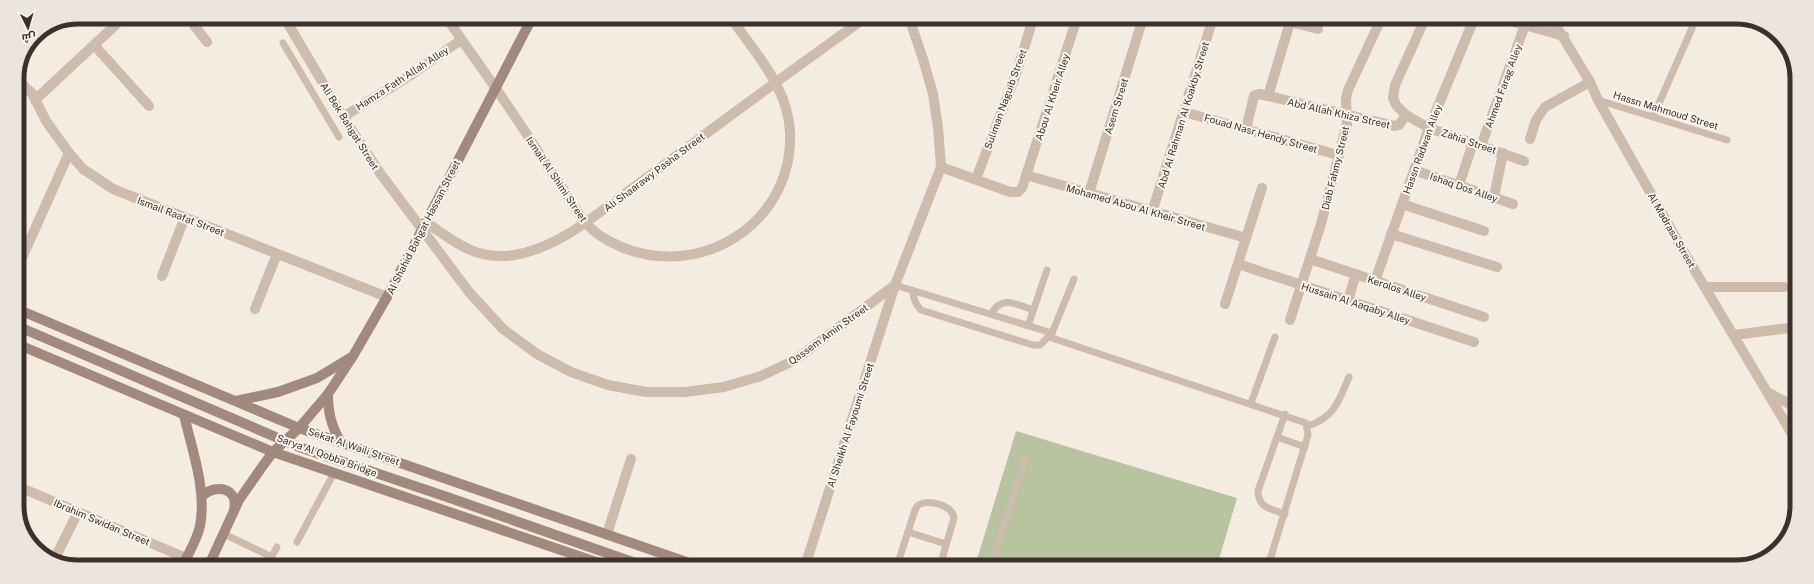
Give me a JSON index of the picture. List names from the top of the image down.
{
  "streets": {
    "main road": ["Al Shahid Bahgat Hassan Street", "Sekat Al Waili Street", "Sarya Al Qobba Bridge"],
    "street": [
      "Hamza Fath Allah Alley",
      "Ahmed Farag Alley",
      "Abou Al Kheir Alley",
      "Suliman Naguib Street",
      "Asem Street",
      "Abd Allah Khiza Street",
      "Abd Al Rahman Al Koakby Street",
      "Ali Bek Bahgat Street",
      "Fouad Nasr Hendy Street",
      "Zahia Street",
      "Hassn Radwan Alley",
      "Diab Fahmy Street",
      "Ali Shaarawy Pasha Street",
      "Ismail Al Shimi Street",
      "Ishaq Dos Alley",
      "Mohamed Abou Al Kheir Street",
      "Ismail Raafat Street",
      "Al Madrasa Street",
      "Kerolos Alley",
      "Hussain Al Aaqaby Alley",
      "Qassem Amin Street",
      "Al Sheikh Al Fayoumi Street",
      "Ibrahim Swidan Street"
    ],
    "lane": ["Hassn Mahmoud Street"]
  },
  "crossings": [
    ["Hamza Fath Allah Alley", "Ali Bek Bahgat Street"],
    ["Hamza Fath Allah Alley", "Ismail Al Shimi Street"],
    ["Ahmed Farag Alley", "Zahia Street"],
    ["Ahmed Farag Alley", "Ishaq Dos Alley"],
    ["Abou Al Kheir Alley", "Suliman Naguib Street"],
    ["Abou Al Kheir Alley", "Mohamed Abou Al Kheir Street"],
    ["Asem Street", "Mohamed Abou Al Kheir Street"],
    ["Hassn Mahmoud Street", "Al Madrasa Street"],
    ["Abd Allah Khiza Street", "Zahia Street"],
    ["Abd Allah Khiza Street", "Diab Fahmy Street"],
    ["Abd Al Rahman Al Koakby Street", "Fouad Nasr Hendy Street"],
    ["Abd Al Rahman Al Koakby Street", "Mohamed Abou Al Kheir Street"],
    ["Ali Bek Bahgat Street", "Ali Shaarawy Pasha Street"],
    ["Ali Bek Bahgat Street", "Al Shahid Bahgat Hassan Street"],
    ["Ali Bek Bahgat Street", "Qassem Amin Street"],
    ["Fouad Nasr Hendy Street", "Diab Fahmy Street"],
    ["Zahia Street", "Hassn Radwan Alley"],
    ["Hassn Radwan Alley", "Ishaq Dos Alley"],
    ["Hassn Radwan Alley", "Kerolos Alley"],
    ["Diab Fahmy Street", "Kerolos Alley"],
    ["Diab Fahmy Street", "Hussain Al Aaqaby Alley"],
    ["Ali Shaarawy Pasha Street", "Ismail Al Shimi Street"],
    ["Ali Shaarawy Pasha Street", "Al Shahid Bahgat Hassan Street"],
    ["Ali Shaarawy Pasha Street", "Qassem Amin Street"],
    ["Ismail Al Shimi Street", "Al Shahid Bahgat Hassan Street"],
    ["Ismail Raafat Street", "Al Shahid Bahgat Hassan Street"],
    ["Al Shahid Bahgat Hassan Street", "Qassem Amin Street"],
    ["Al Shahid Bahgat Hassan Street", "Sekat Al Waili Street"],
    ["Qassem Amin Street", "Al Sheikh Al Fayoumi Street"]
  ],
  "north": "bottom"
}
